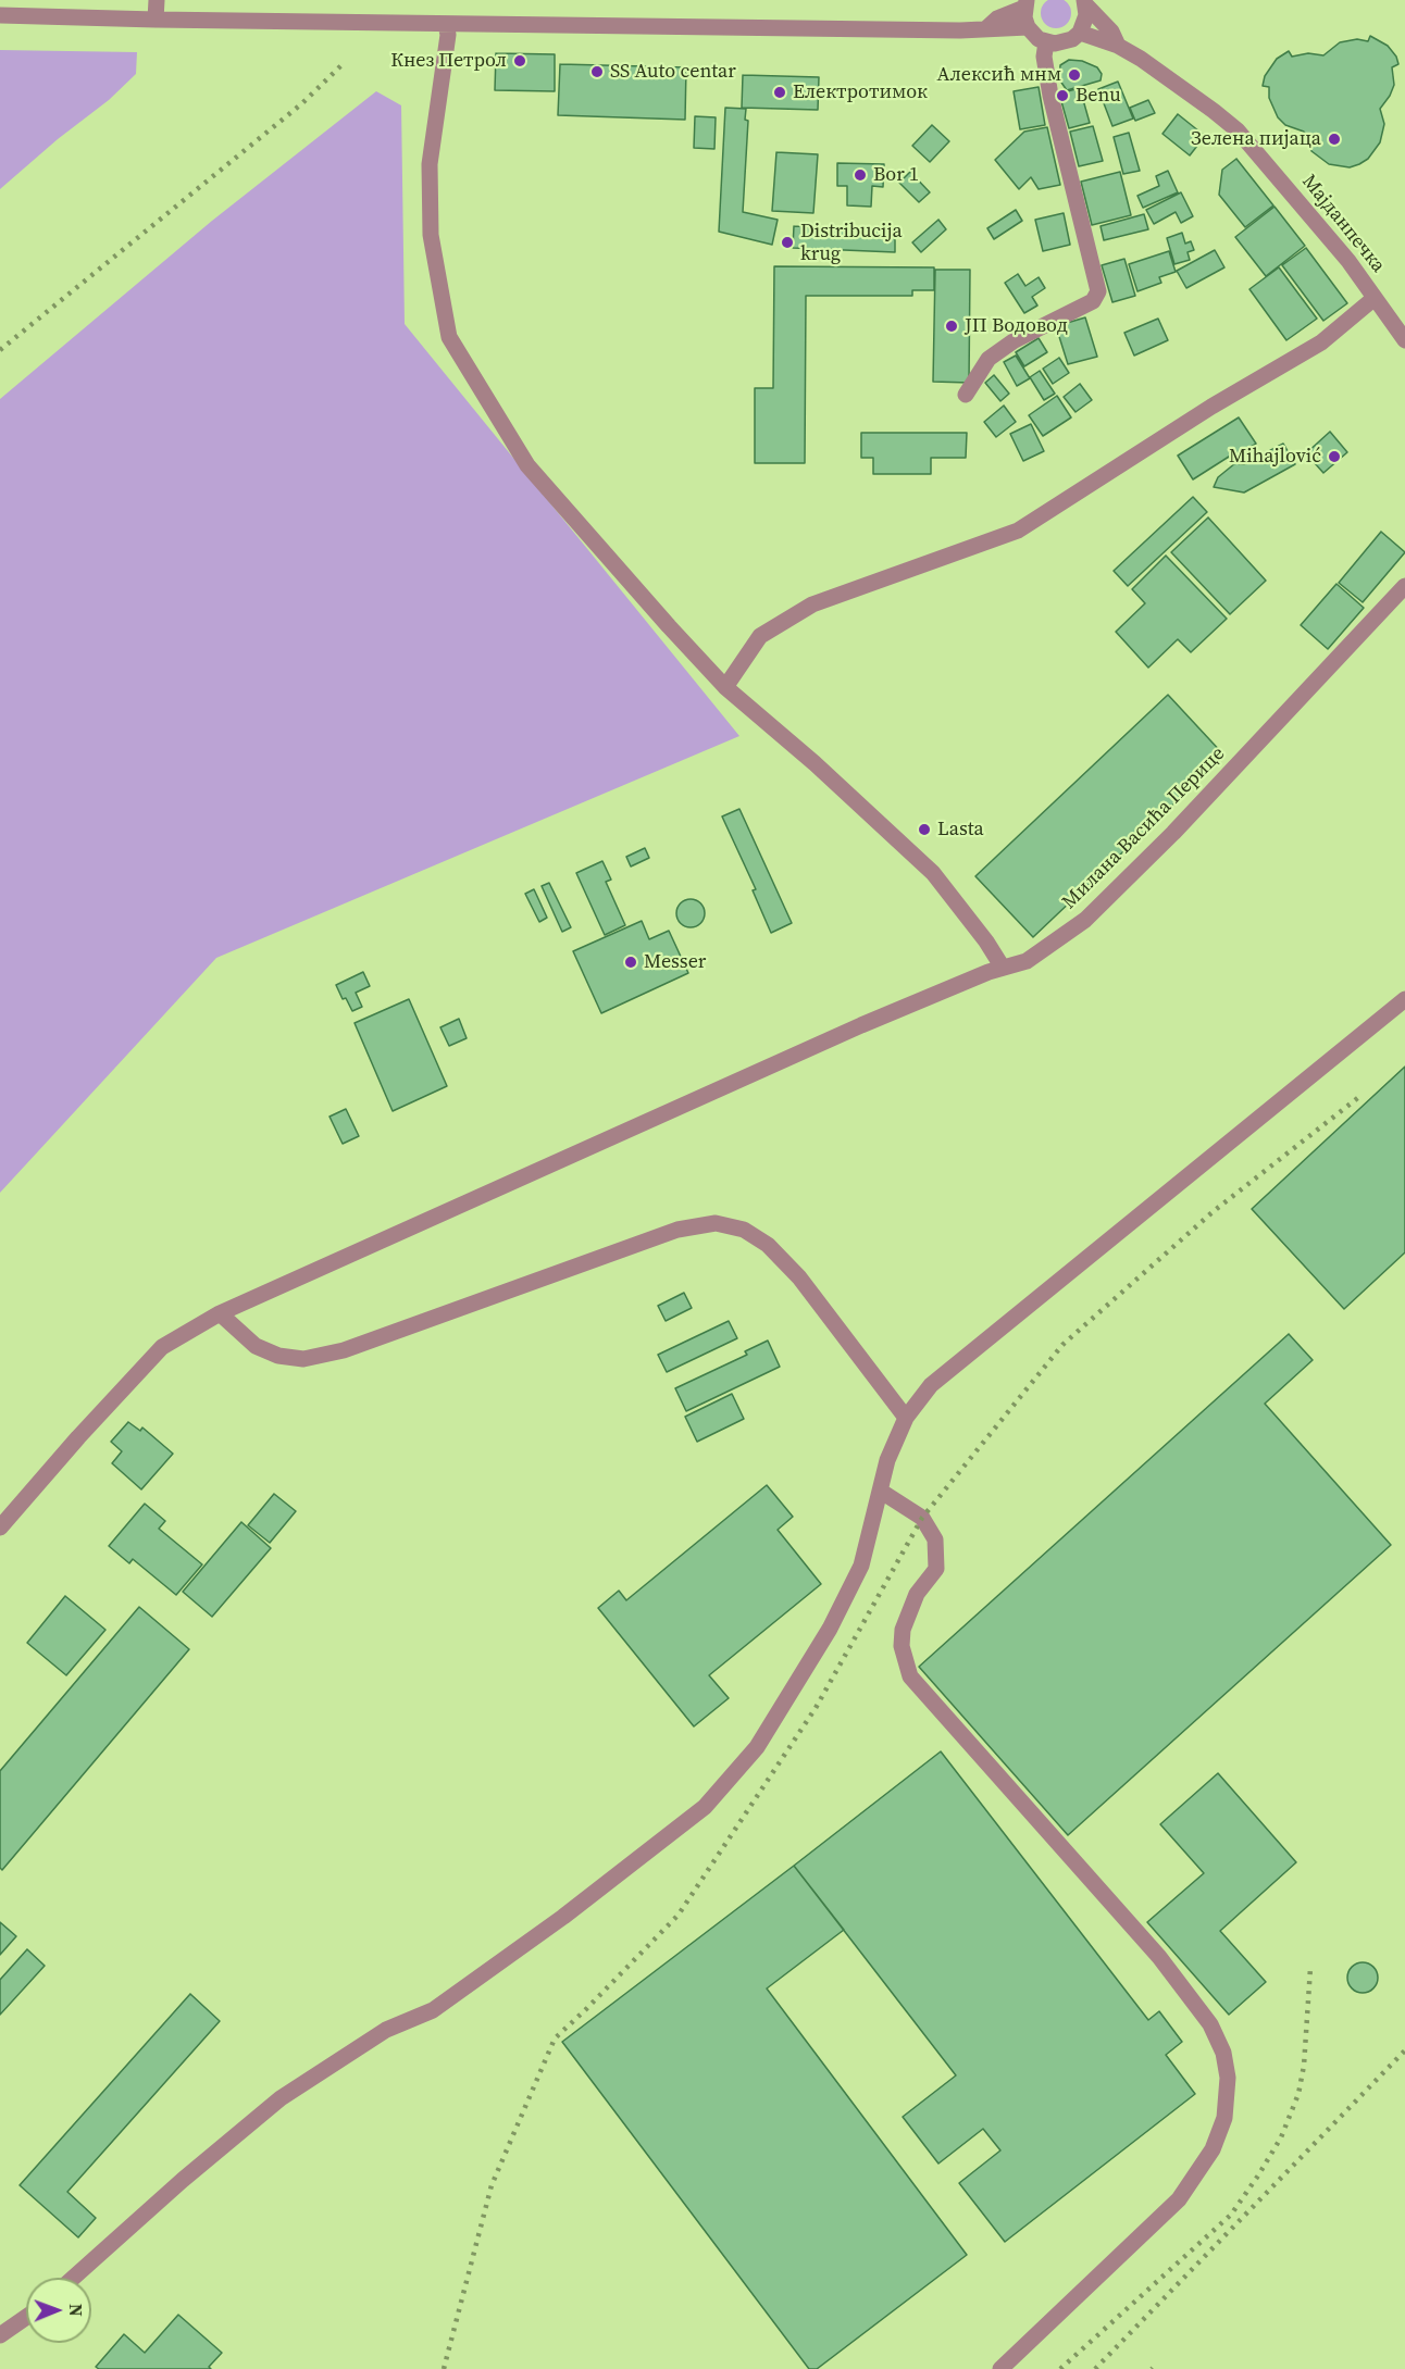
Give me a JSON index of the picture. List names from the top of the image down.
{
  "streets": {
    "street": ["Мајданпечка", "Милана Васића Перице"]
  },
  "places": [
    "Кнез Петрол",
    "SS Auto centar",
    "Алексић мнм",
    "Електротимок",
    "Benu",
    "Зелена пијаца",
    "Bor 1",
    "Distribucija krug",
    "ЈП Водовод",
    "Mihajlović",
    "Lasta",
    "Messer"
  ],
  "north": "right"
}
